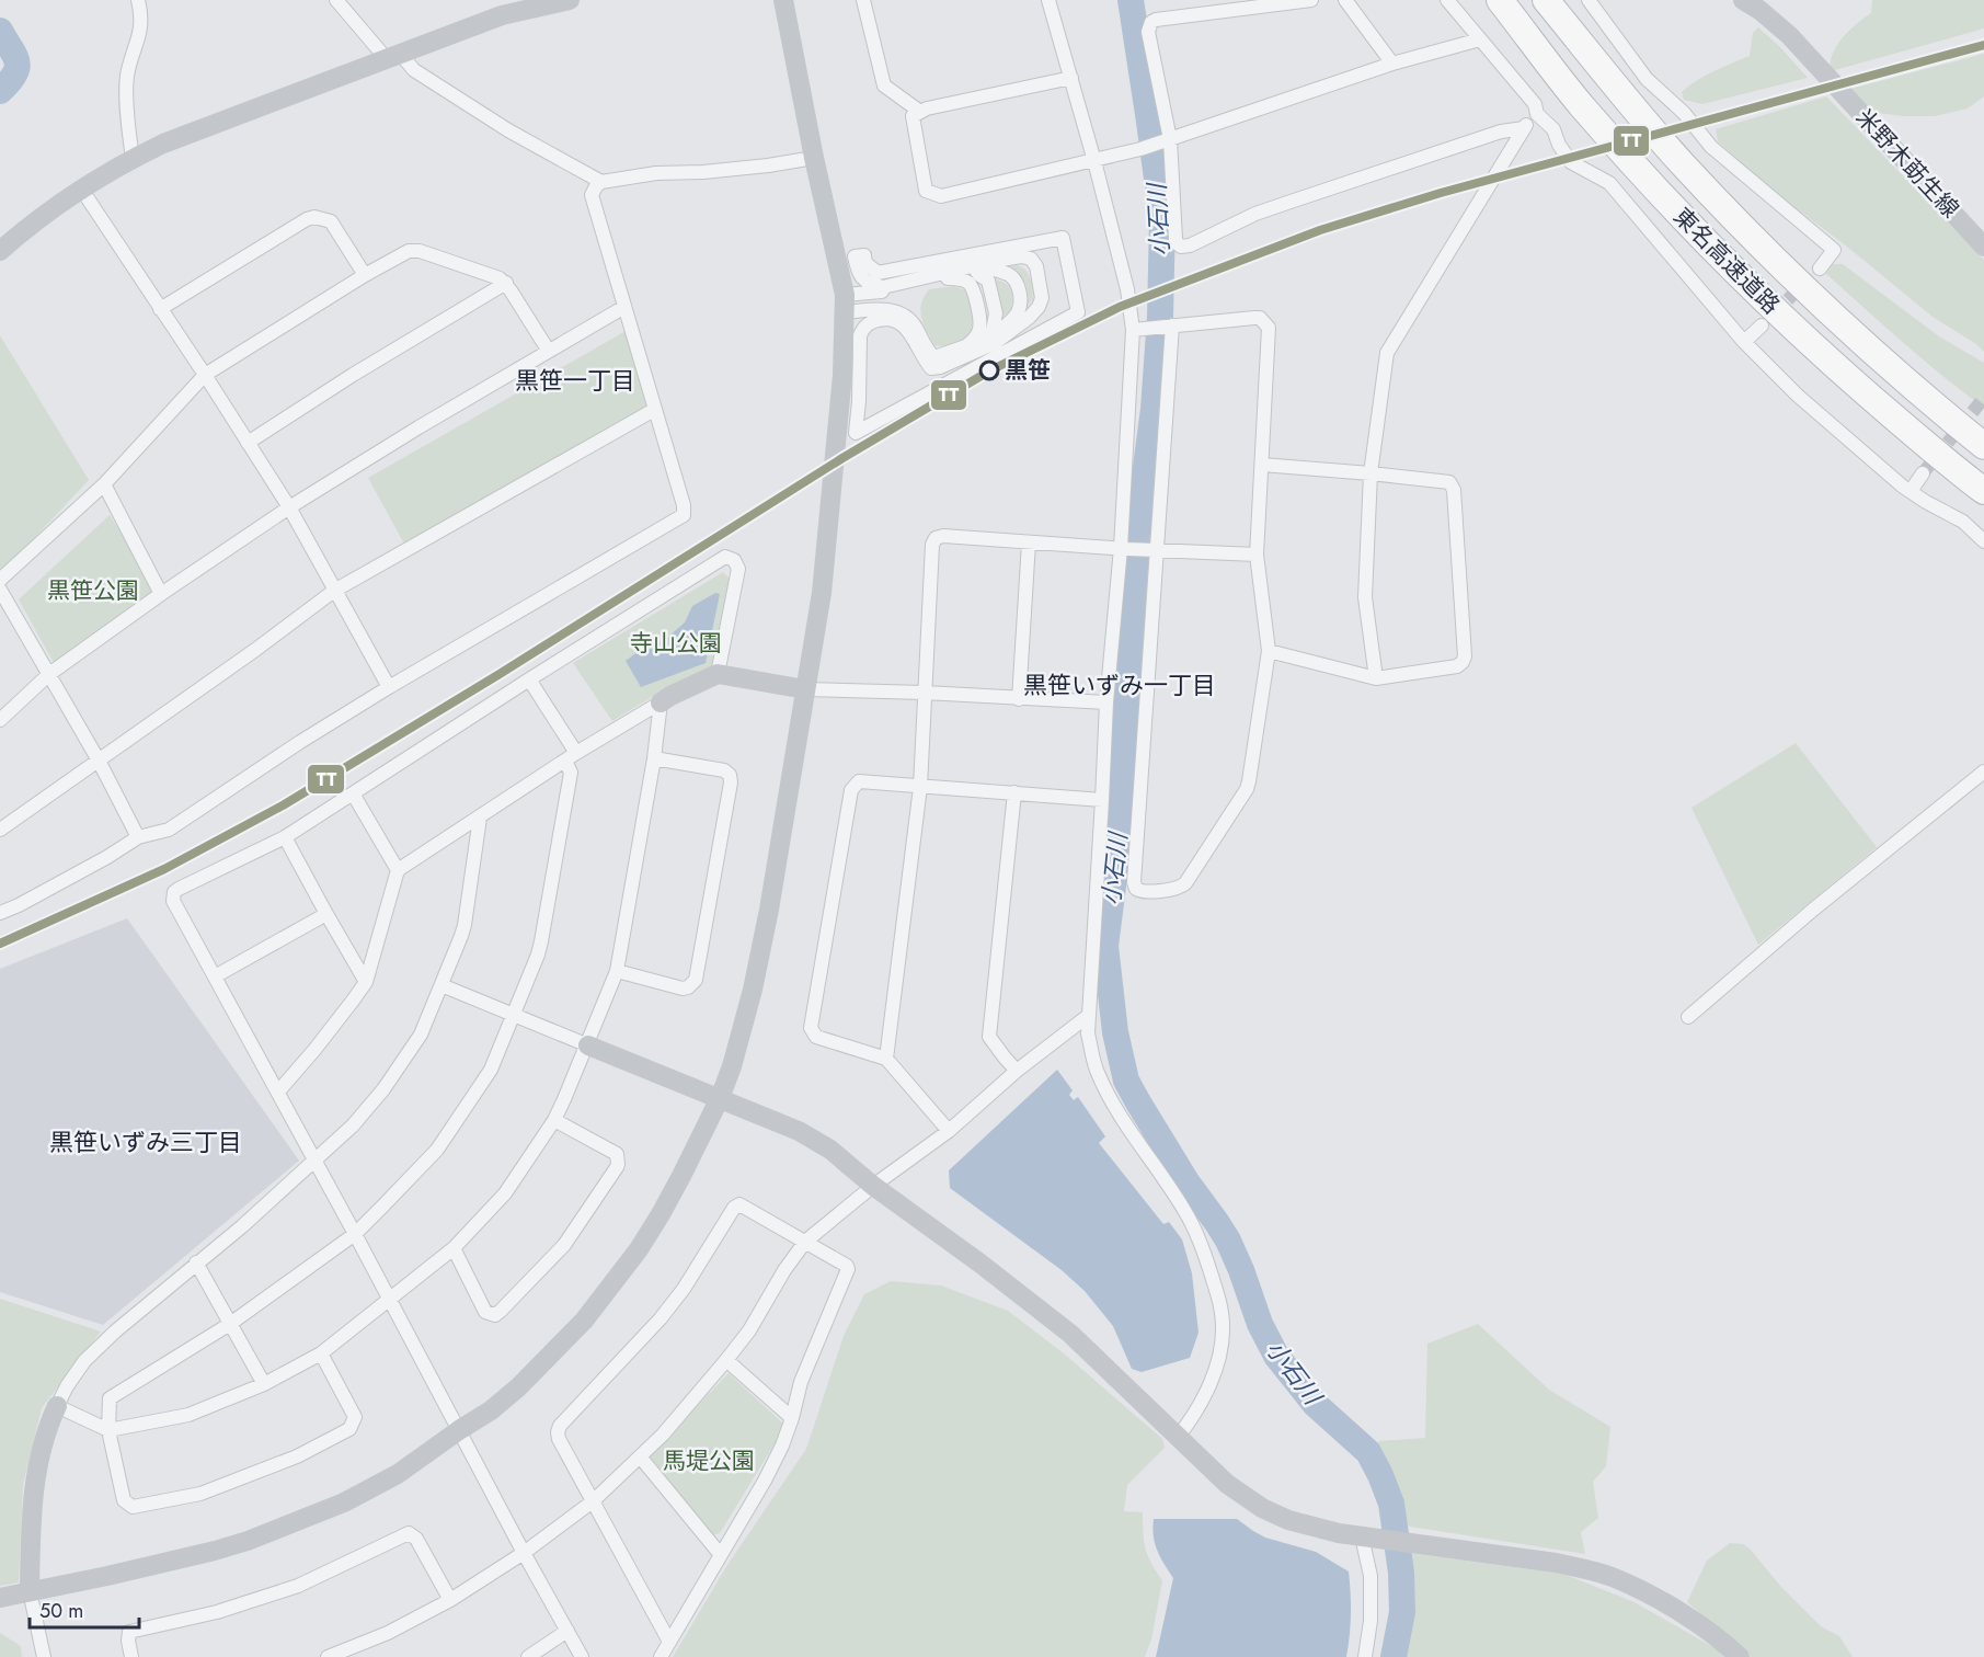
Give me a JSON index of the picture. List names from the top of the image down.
{
  "streets": {
    "highway": ["東名高速道路"],
    "street": ["米野木莇生線"]
  },
  "districts": ["黒笹一丁目", "黒笹いずみ一丁目", "黒笹いずみ三丁目"],
  "water": ["小石川"],
  "parks": ["黒笹公園", "寺山公園", "馬堤公園"],
  "places": ["黒笹"],
  "lines": ["transit line TT"],
  "scale_bar": "50 m"
}
